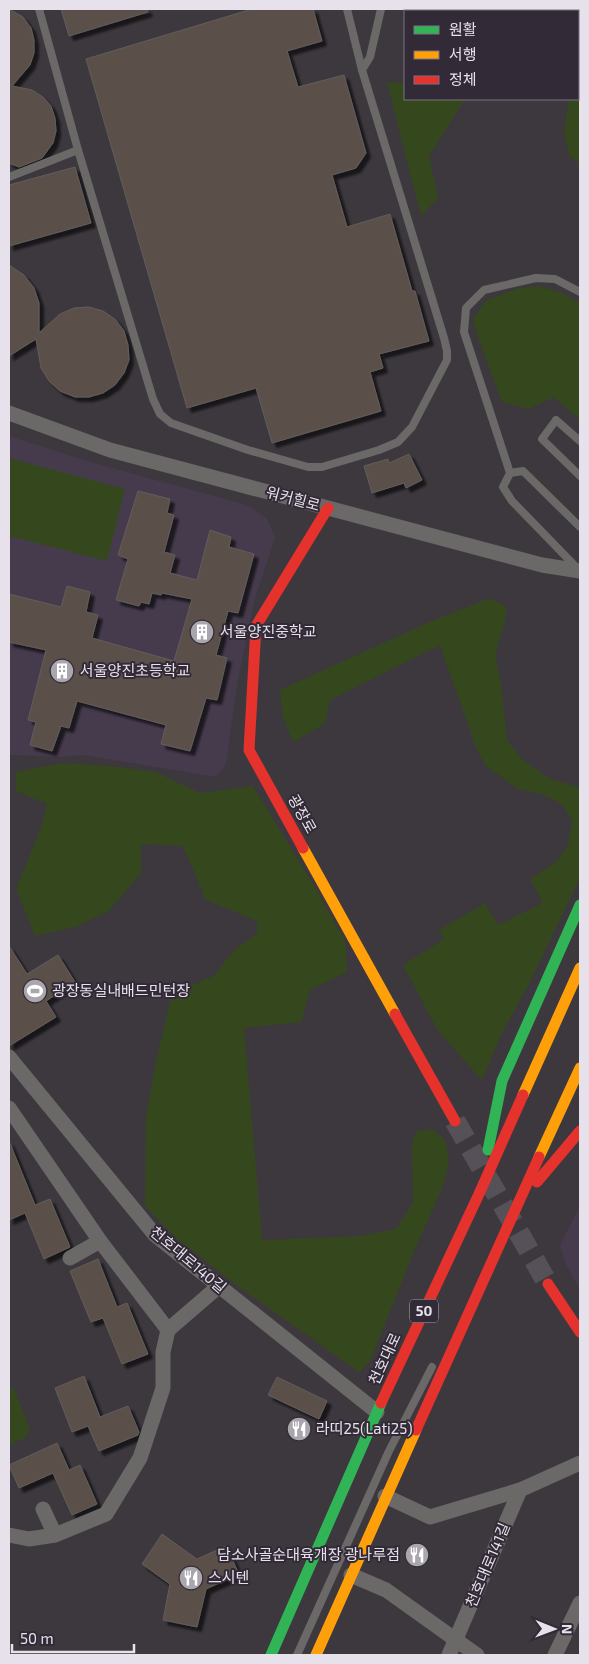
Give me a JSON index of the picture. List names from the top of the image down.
{
  "streets": {
    "main road": ["광장로", "50", "천호대로"],
    "street": ["워커힐로", "천호대로140길", "천호대로141길"]
  },
  "crossings": [
    ["워커힐로", "광장로"],
    ["천호대로140길", "천호대로"]
  ],
  "places": {
    "building": ["서울양진중학교", "서울양진초등학교"],
    "sports": ["광장동실내배드민턴장"],
    "restaurant": ["라띠25(Lati25)", "담소사골순대육개장 광나루점", "스시텐"]
  },
  "legend": ["원활", "서행", "정체"],
  "scale_bar": "50 m",
  "north": "right"
}
